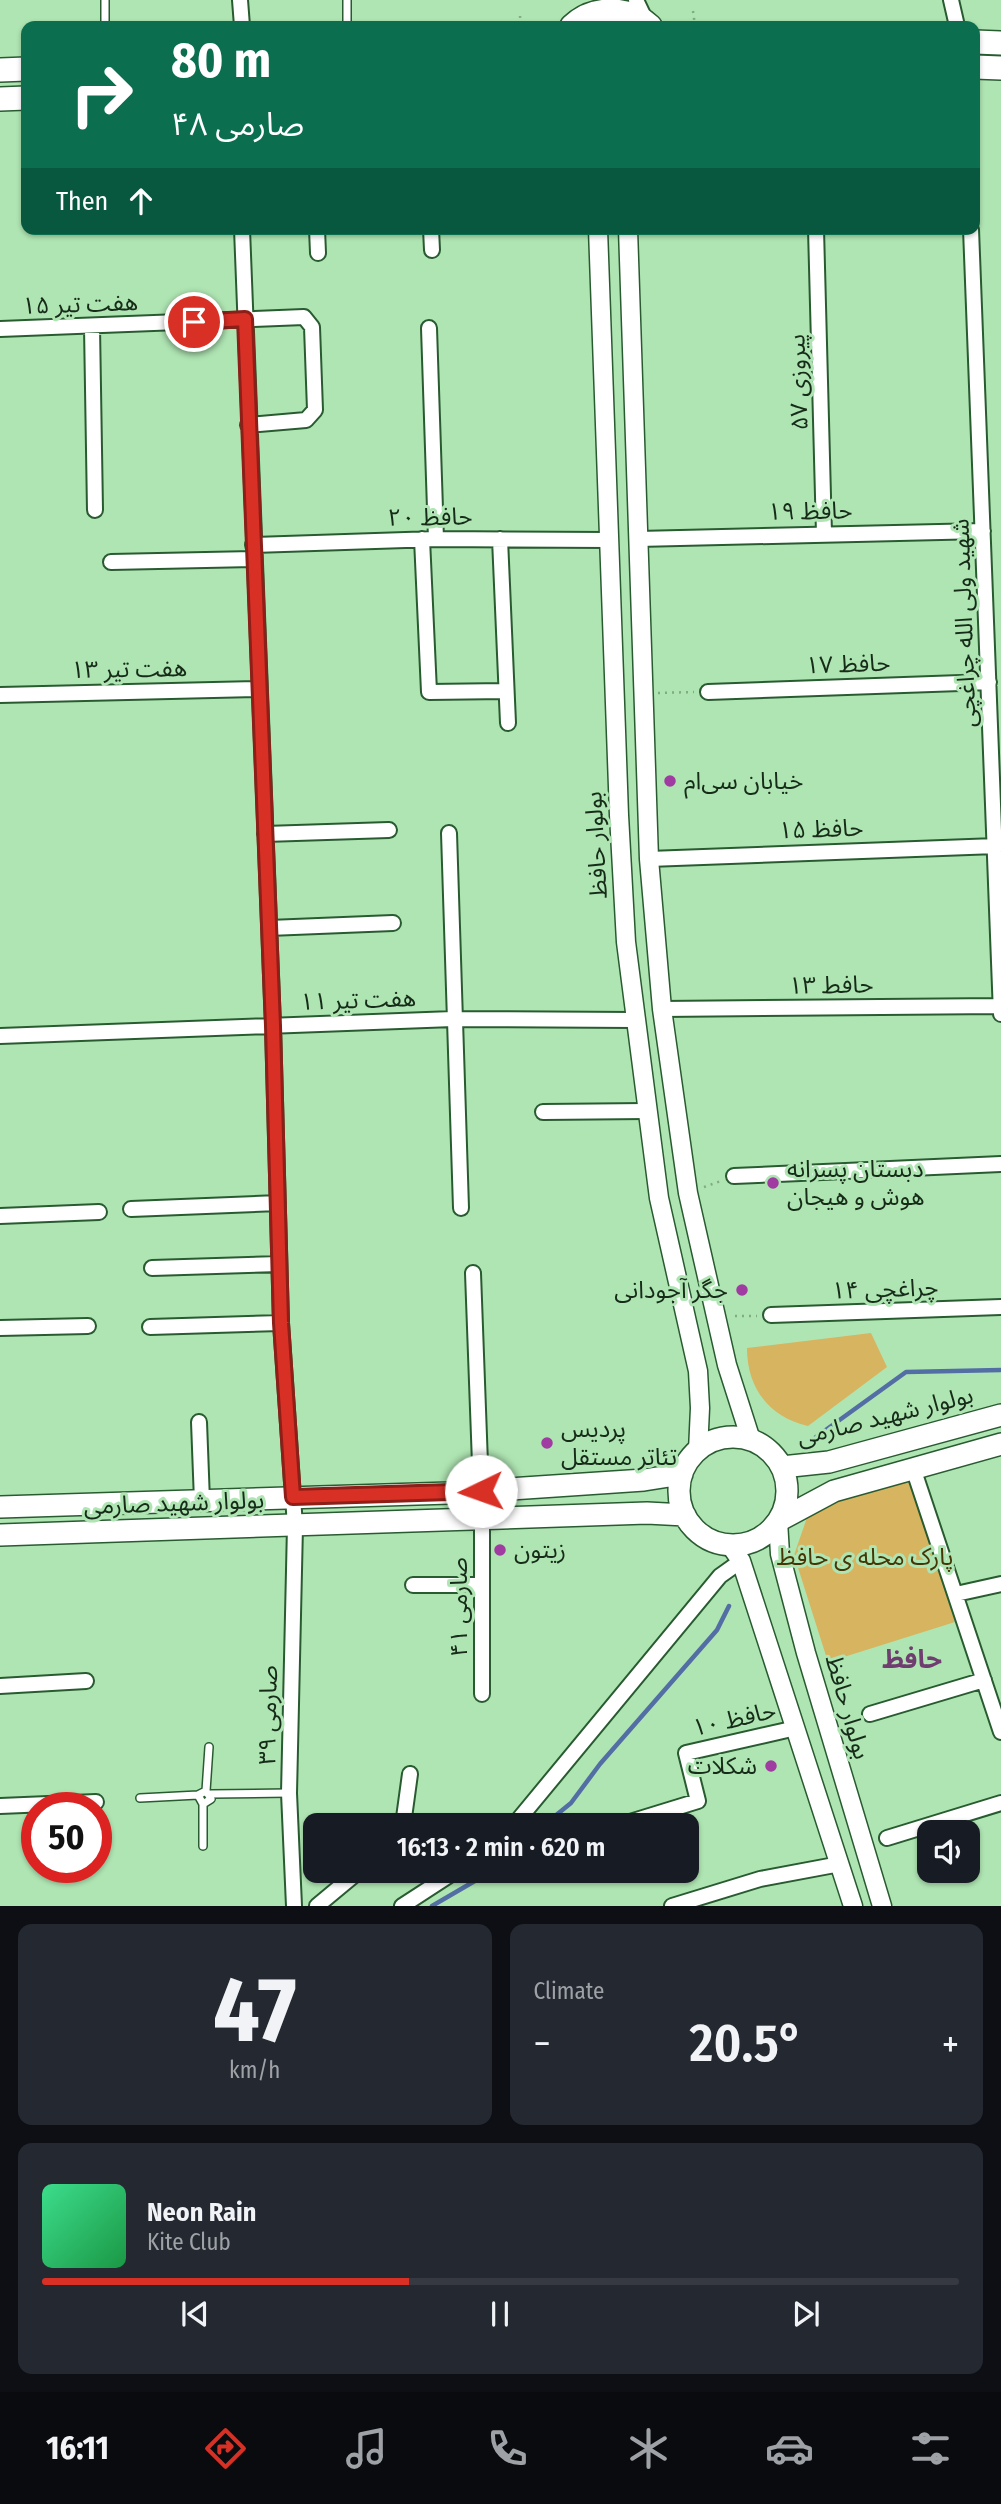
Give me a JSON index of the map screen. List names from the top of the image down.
{
  "streets": {
    "main road": ["بولوار شهید صارمی"],
    "street": [
      "هفت تیر ۱۵",
      "پیروزی ۵۷",
      "حافظ ۱۹",
      "حافظ ۲۰",
      "شهید ولی الله چراغچی",
      "حافظ ۱۷",
      "هفت تیر ۱۳",
      "حافظ ۱۵",
      "بولوار حافظ",
      "حافط ۱۳",
      "هفت تیر ۱۱",
      "چراغچی ۱۴",
      "صارمی ۴۱",
      "صارمی ۳۹",
      "حافظ ۱۰"
    ]
  },
  "crossings": [
    ["هفت تیر ۱۵", "صارمی ۳۹"],
    ["پیروزی ۵۷", "حافظ ۱۹"],
    ["حافظ ۱۹", "شهید ولی الله چراغچی"],
    ["حافظ ۲۰", "بولوار حافظ"],
    ["حافظ ۲۰", "صارمی ۳۹"],
    ["شهید ولی الله چراغچی", "حافظ ۱۷"],
    ["شهید ولی الله چراغچی", "حافظ ۱۵"],
    ["شهید ولی الله چراغچی", "حافط ۱۳"],
    ["هفت تیر ۱۳", "صارمی ۳۹"],
    ["بولوار حافظ", "هفت تیر ۱۱"],
    ["بولوار حافظ", "بولوار شهید صارمی"],
    ["هفت تیر ۱۱", "صارمی ۳۹"],
    ["بولوار شهید صارمی", "صارمی ۴۱"],
    ["بولوار شهید صارمی", "صارمی ۳۹"]
  ],
  "districts": ["حافظ"],
  "parks": ["پارک محله ی حافظ"],
  "places": [
    "خیابان سی‌ام",
    "دبستان پسرانه هوش و هیجان",
    "جگر آجودانی",
    "پردیس تئاتر مستقل",
    "زیتون",
    "شکلات"
  ],
  "page": {
    "turn": ["80 m", "صارمی ۴۸"],
    "then": "Then",
    "limit": "50",
    "trip": "16:13 · 2 min · 620 m",
    "tile": [
      ["47", "km/h"],
      "Climate"
    ],
    "heat": ["−", "20.5°", "+"],
    "song": ["Neon Rain", "Kite Club"],
    "tabs": "16:11"
  }
}
